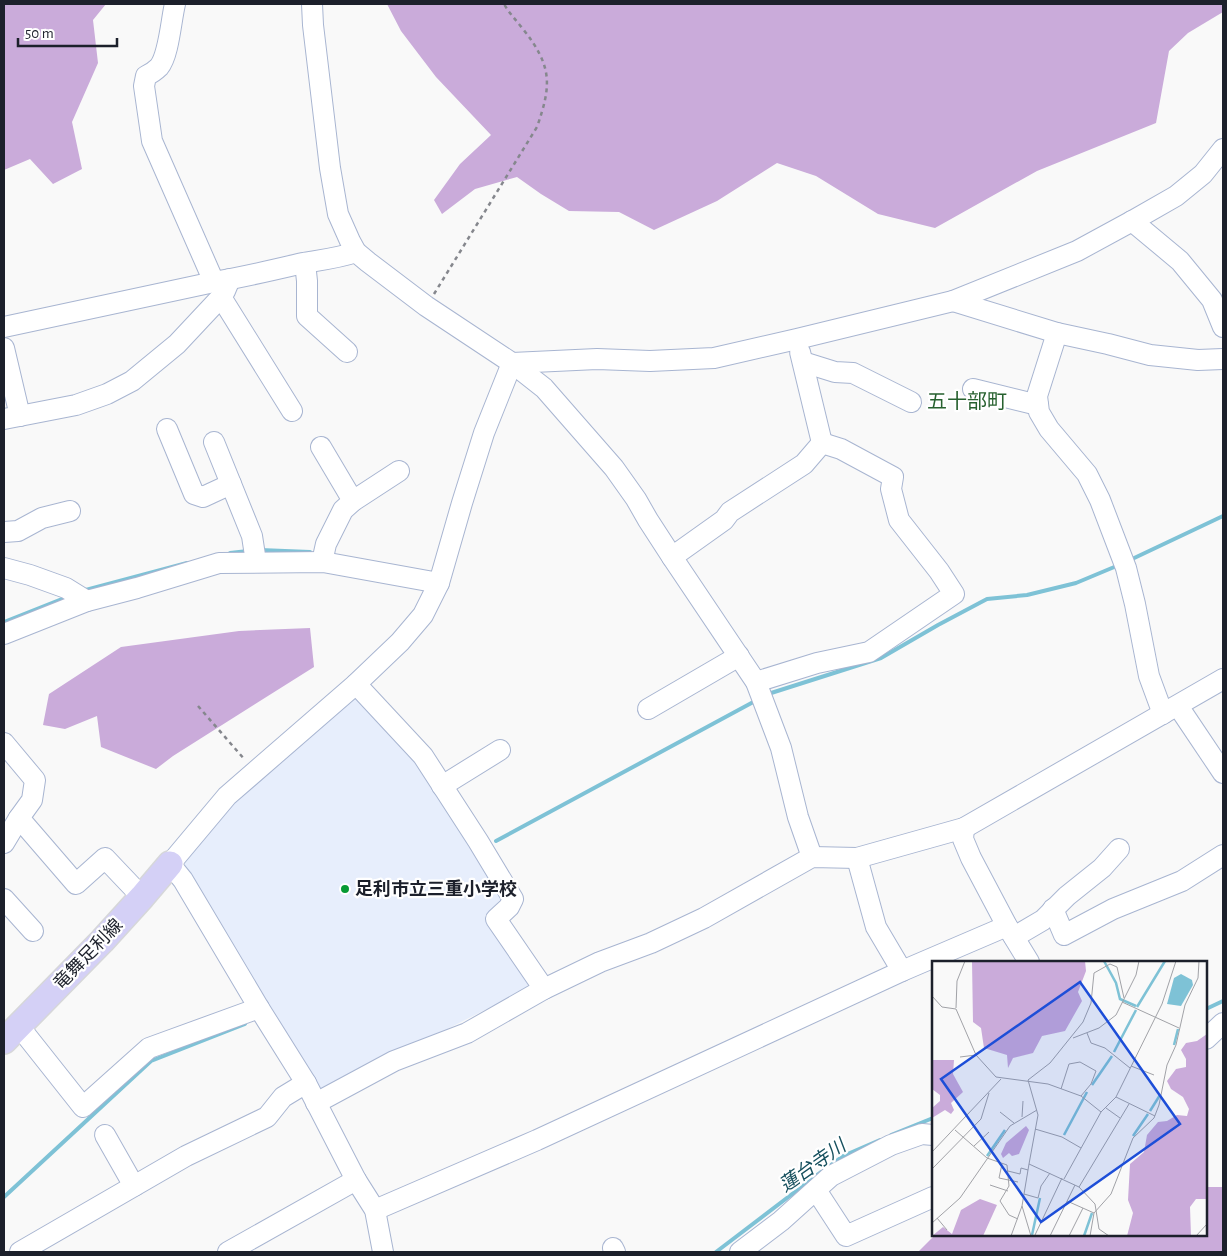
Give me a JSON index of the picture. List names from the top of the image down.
{
  "streets": {
    "main road": ["竜舞足利線"]
  },
  "districts": ["五十部町"],
  "water": ["蓮台寺川"],
  "places": ["足利市立三重小学校"],
  "scale_bar": "50 m"
}
